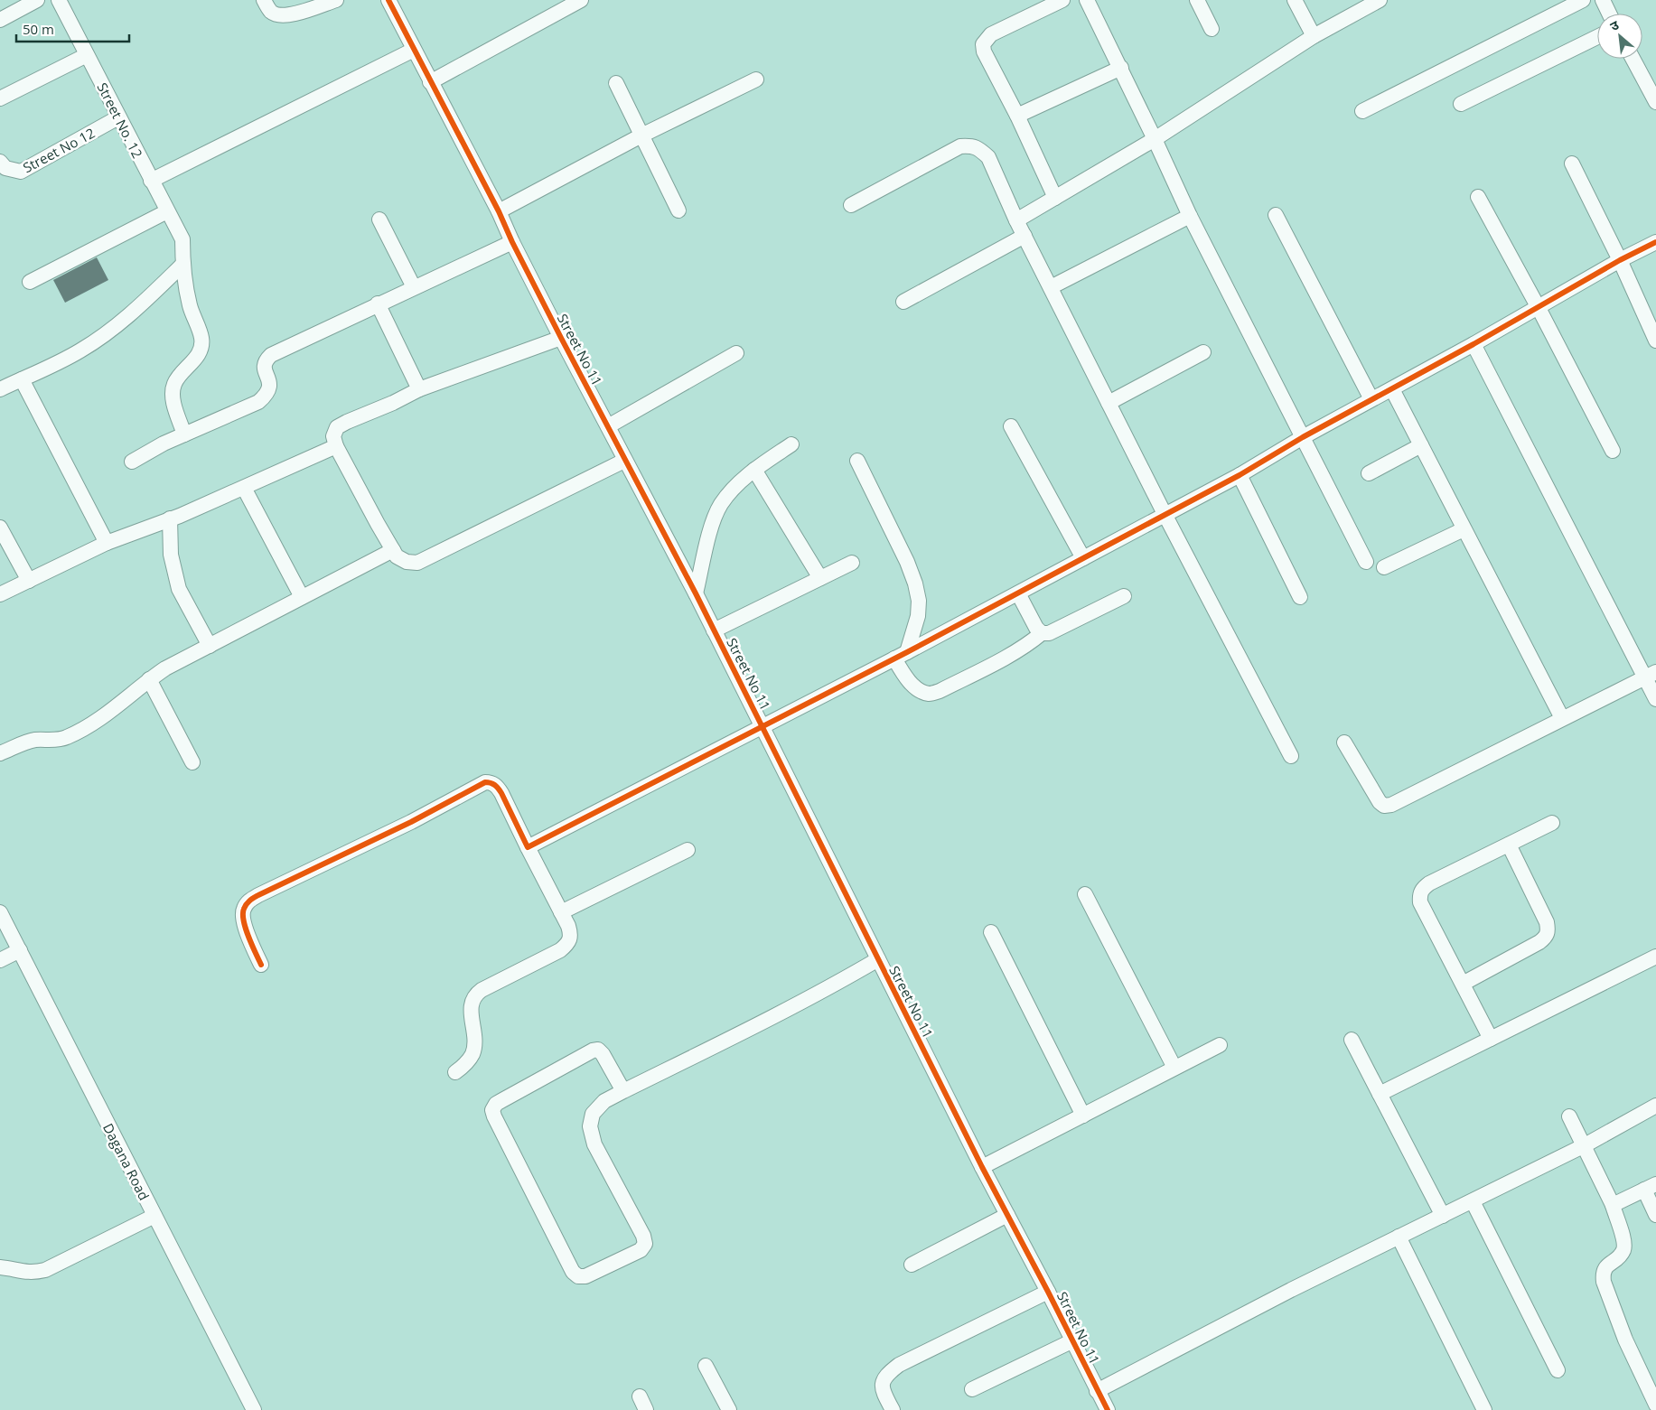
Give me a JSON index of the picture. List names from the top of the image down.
{
  "streets": {
    "street": [
      "Street No. 12",
      "Street No 12",
      "Street No 11",
      "Dagana Road"
    ]
  },
  "crossings": [
    ["Street No. 12", "Street No 12"]
  ],
  "scale_bar": "50 m",
  "north": "top left"
}
